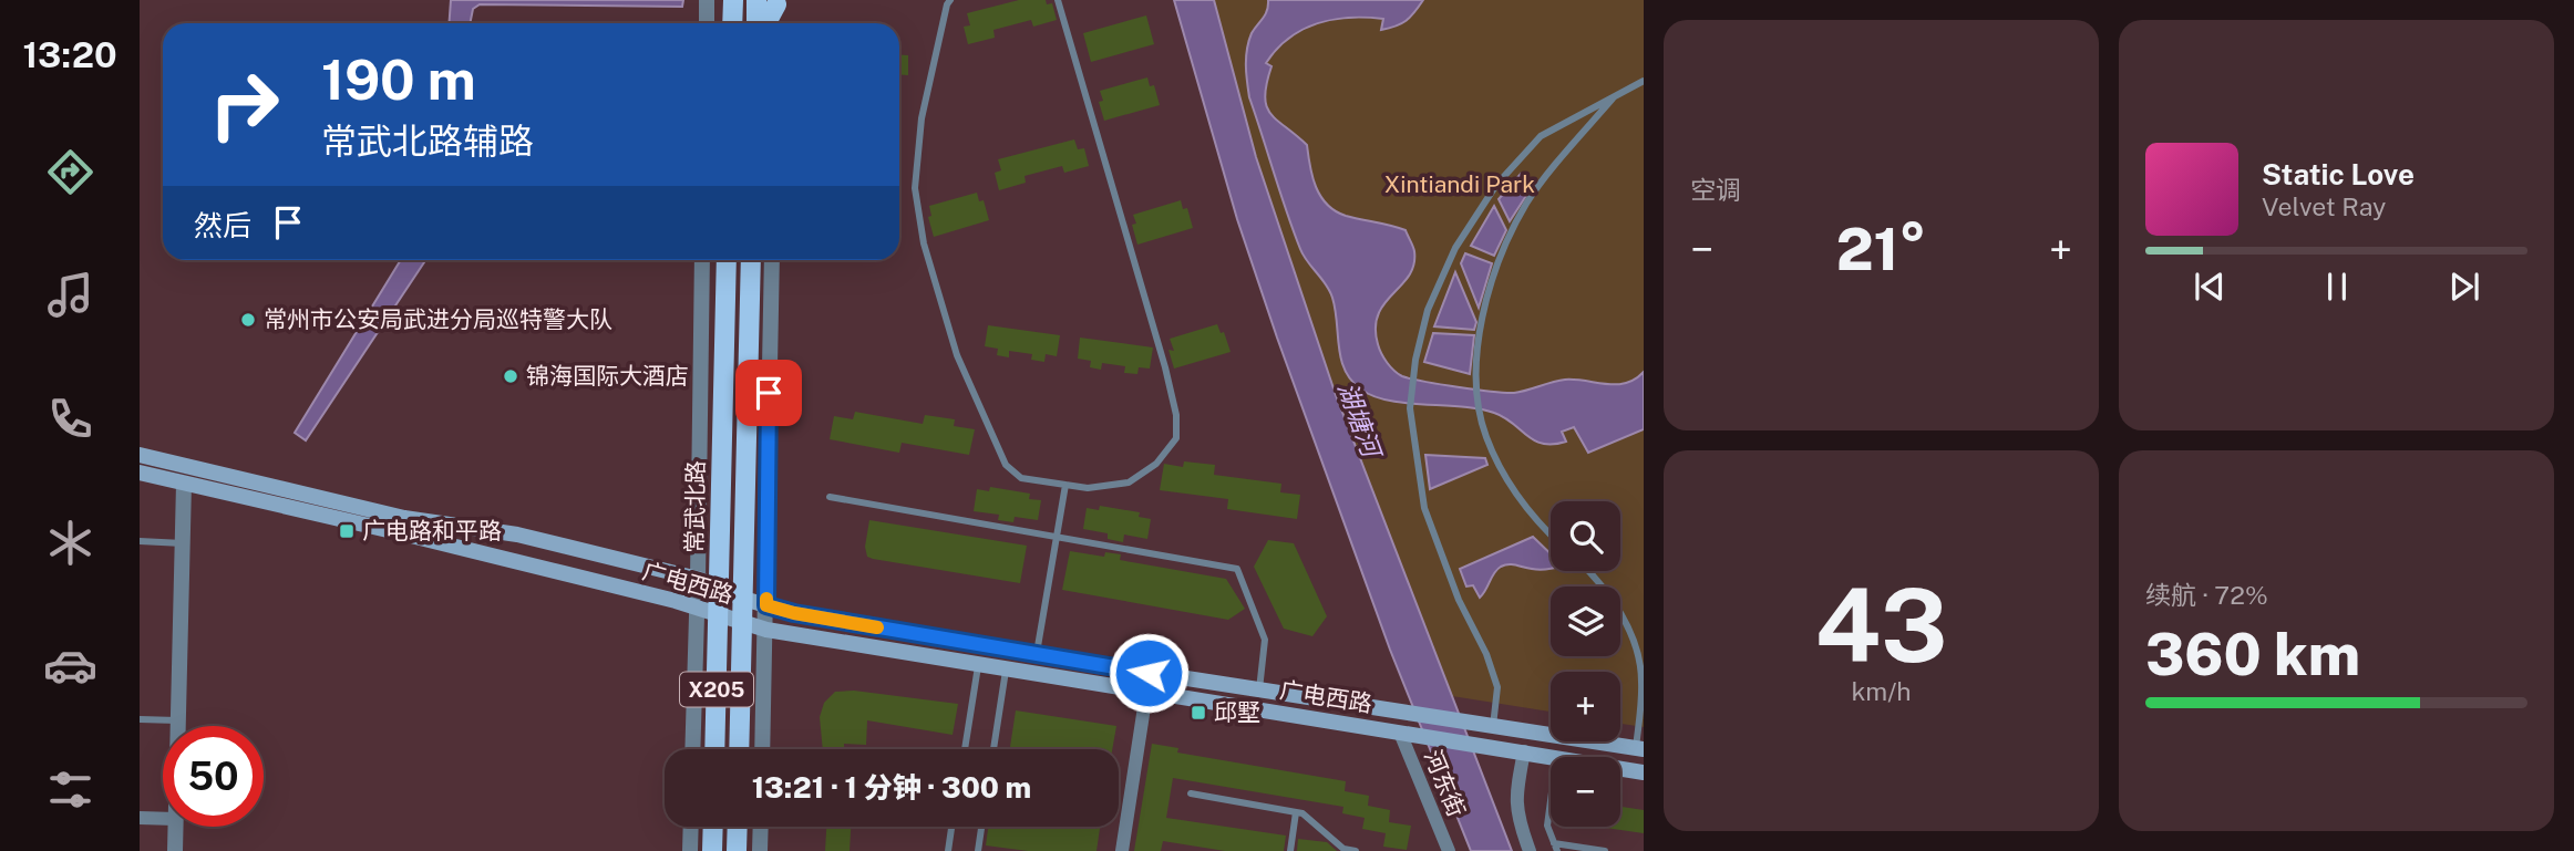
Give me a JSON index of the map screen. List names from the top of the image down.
{
  "streets": {
    "main road": ["常武北路", "广电西路", "X205"],
    "street": ["河东街"]
  },
  "crossings": [
    ["常武北路", "广电西路"],
    ["广电西路", "X205"],
    ["广电西路", "河东街"]
  ],
  "water": ["湖塘河"],
  "parks": ["Xintiandi Park"],
  "places": {
    "other": ["常州市公安局武进分局巡特警大队", "锦海国际大酒店"],
    "transit": ["广电路和平路", "邱墅"]
  },
  "page": {
    "tabs": "13:20",
    "tile": [
      "空调",
      ["43", "km/h"],
      ["续航 · 72%", "360 km"]
    ],
    "turn": ["190 m", "常武北路辅路"],
    "song": ["Static Love", "Velvet Ray"],
    "then": "然后",
    "heat": ["−", "21°", "+"],
    "map_buttons": ["+", "−"],
    "limit": "50",
    "trip": "13:21 · 1 分钟 · 300 m"
  }
}
